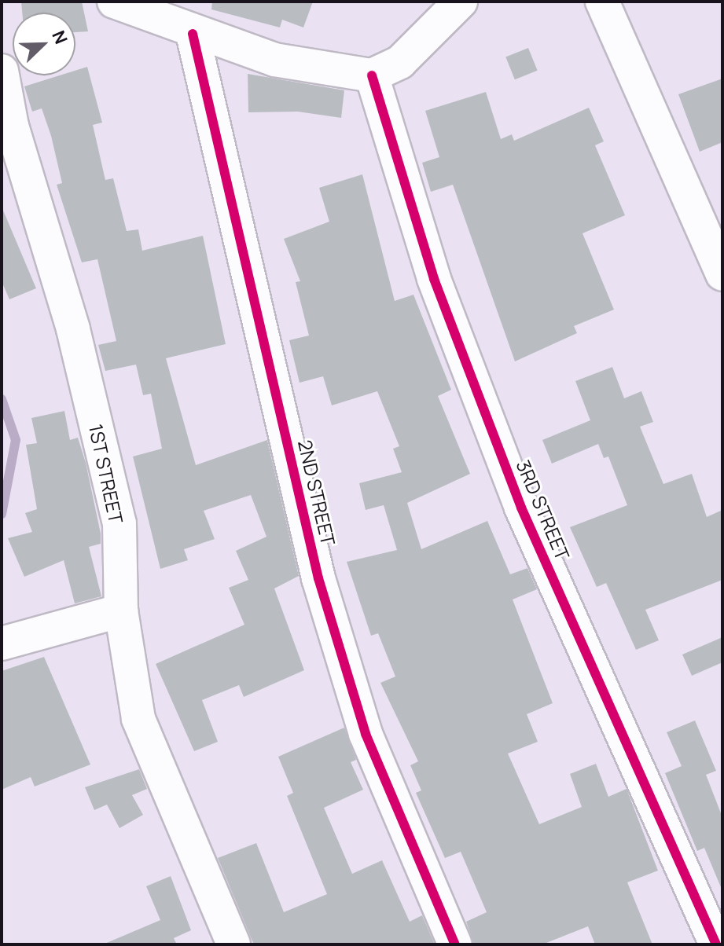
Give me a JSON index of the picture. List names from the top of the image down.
{
  "streets": {
    "street": ["1ST STREET", "2ND STREET", "3RD STREET"]
  },
  "north": "top right"
}
